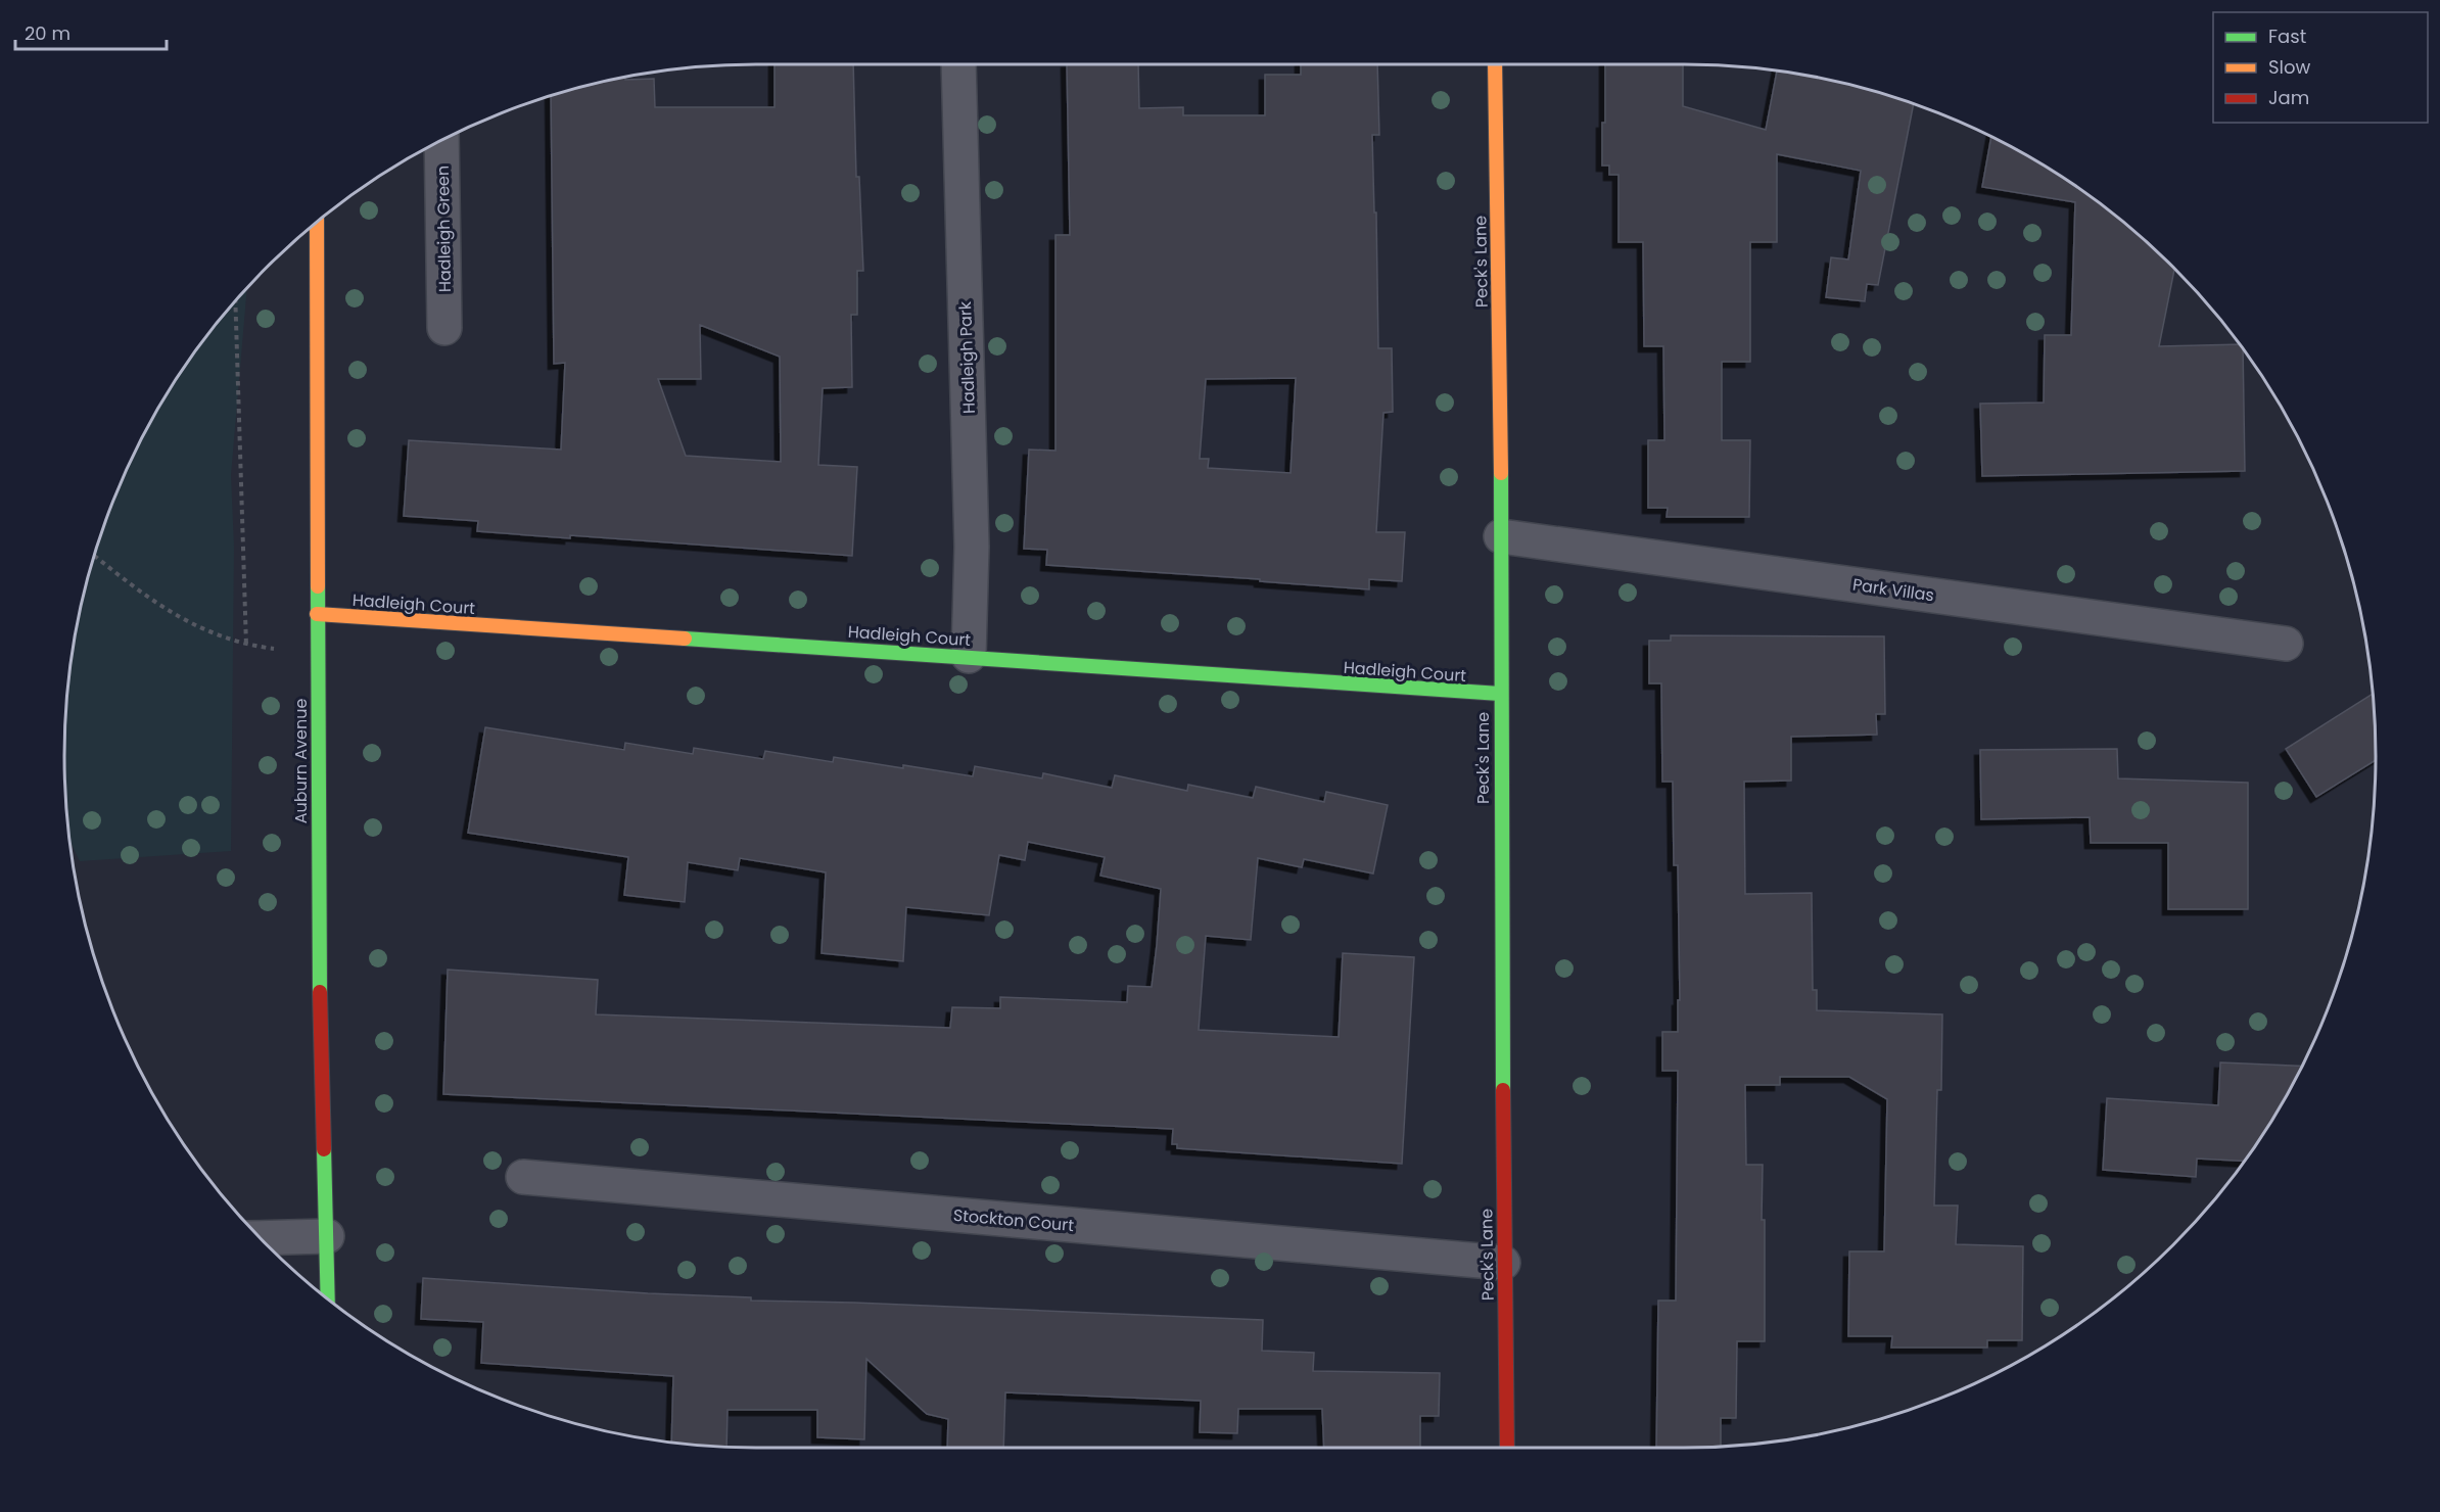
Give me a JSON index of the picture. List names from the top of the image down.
{
  "streets": {
    "street": [
      "Hadleigh Green",
      "Peck's Lane",
      "Hadleigh Park",
      "Park Villas",
      "Hadleigh Court",
      "Auburn Avenue",
      "Stockton Court"
    ]
  },
  "crossings": [
    ["Peck's Lane", "Park Villas"],
    ["Peck's Lane", "Hadleigh Court"],
    ["Peck's Lane", "Stockton Court"],
    ["Hadleigh Park", "Hadleigh Court"],
    ["Hadleigh Court", "Auburn Avenue"]
  ],
  "legend": ["Fast", "Slow", "Jam"],
  "scale_bar": "20 m"
}
